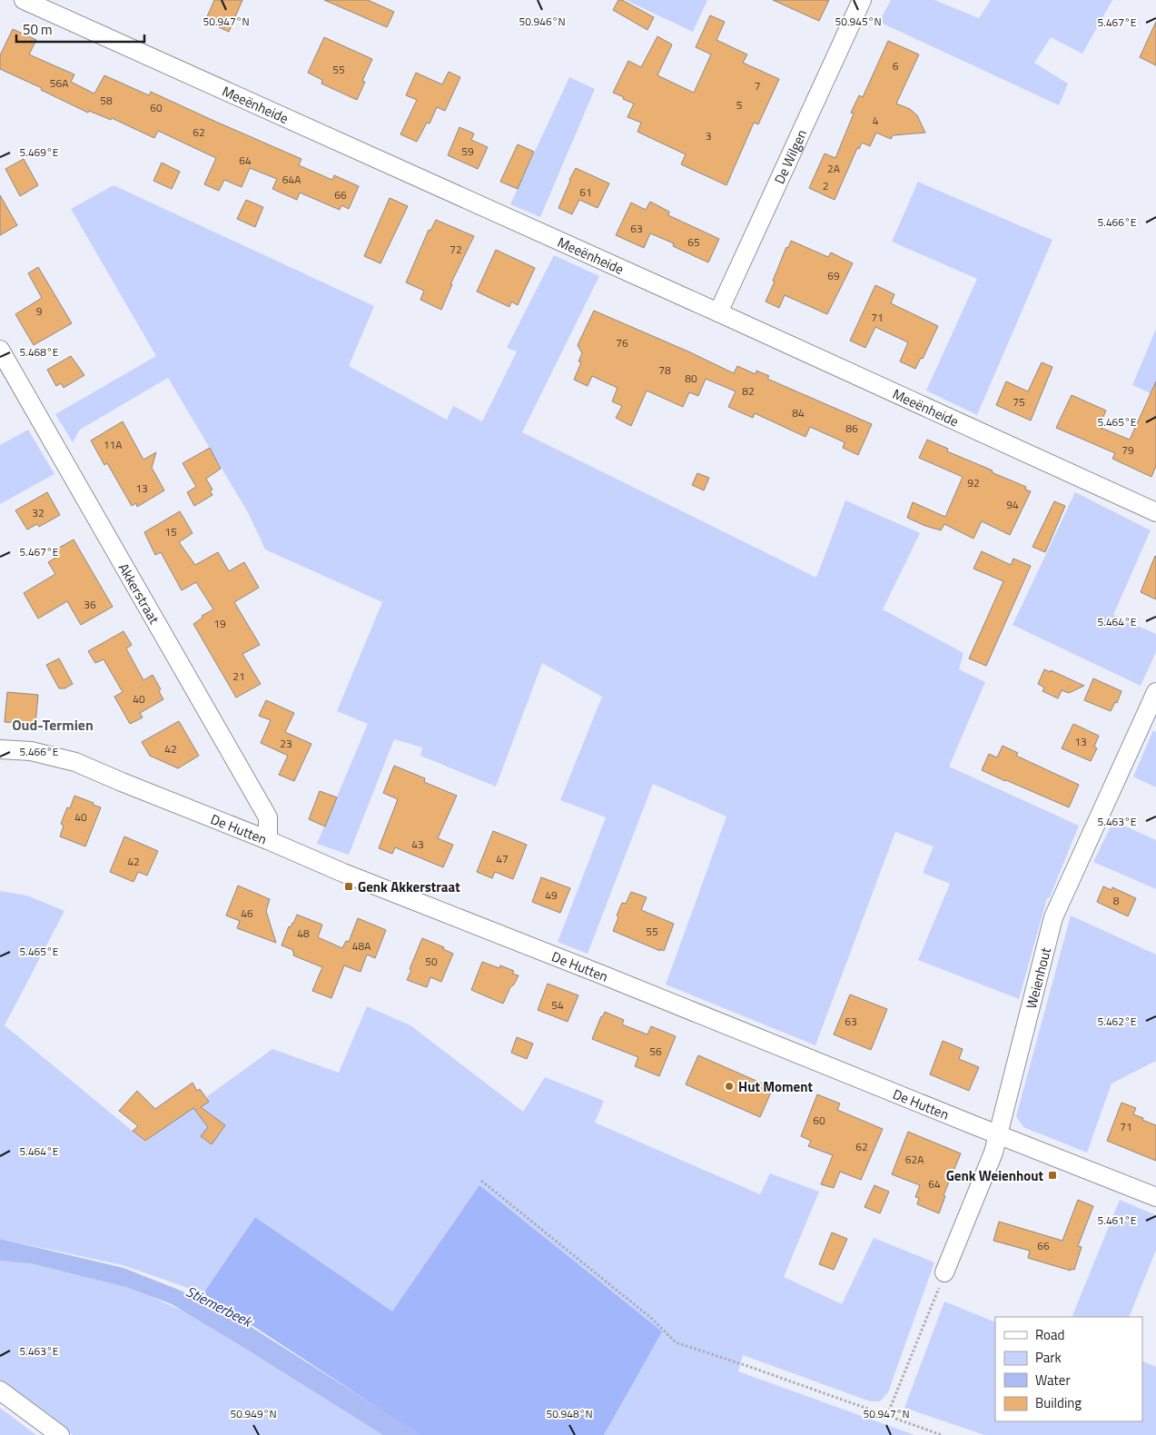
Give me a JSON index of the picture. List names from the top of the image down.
{
  "streets": {
    "street": [
      "Meeënheide",
      "De Wilgen",
      "Akkerstraat",
      "De Hutten",
      "Weienhout"
    ]
  },
  "crossings": [
    ["Meeënheide", "De Wilgen"],
    ["Akkerstraat", "De Hutten"],
    ["De Hutten", "Weienhout"]
  ],
  "districts": ["Oud-Termien"],
  "water": ["Stiemerbeek"],
  "places": {
    "transit": ["Genk Akkerstraat", "Genk Weienhout"],
    "other": ["Hut Moment"]
  },
  "house_numbers": [
    "6",
    "55",
    "56A",
    "7",
    "58",
    "5",
    "60",
    "4",
    "62",
    "3",
    "59",
    "64",
    "2A",
    "64A",
    "2",
    "61",
    "66",
    "63",
    "65",
    "72",
    "69",
    "9",
    "71",
    "76",
    "78",
    "80",
    "82",
    "75",
    "84",
    "86",
    "11A",
    "79",
    "92",
    "13",
    "94",
    "32",
    "15",
    "36",
    "19",
    "21",
    "40",
    "13",
    "23",
    "42",
    "40",
    "43",
    "47",
    "42",
    "49",
    "8",
    "46",
    "55",
    "48",
    "48A",
    "50",
    "54",
    "63",
    "56",
    "60",
    "71",
    "62",
    "62A",
    "64",
    "66"
  ],
  "legend": [
    "Road",
    "Park",
    "Water",
    "Building"
  ],
  "scale_bar": "50 m",
  "coordinates": [
    "50.946°N",
    "50.945°N",
    "50.947°N",
    "5.467°E",
    "5.469°E",
    "5.466°E",
    "5.468°E",
    "5.465°E",
    "5.464°E",
    "5.463°E",
    "5.462°E",
    "5.461°E",
    "50.949°N",
    "50.948°N"
  ]
}
